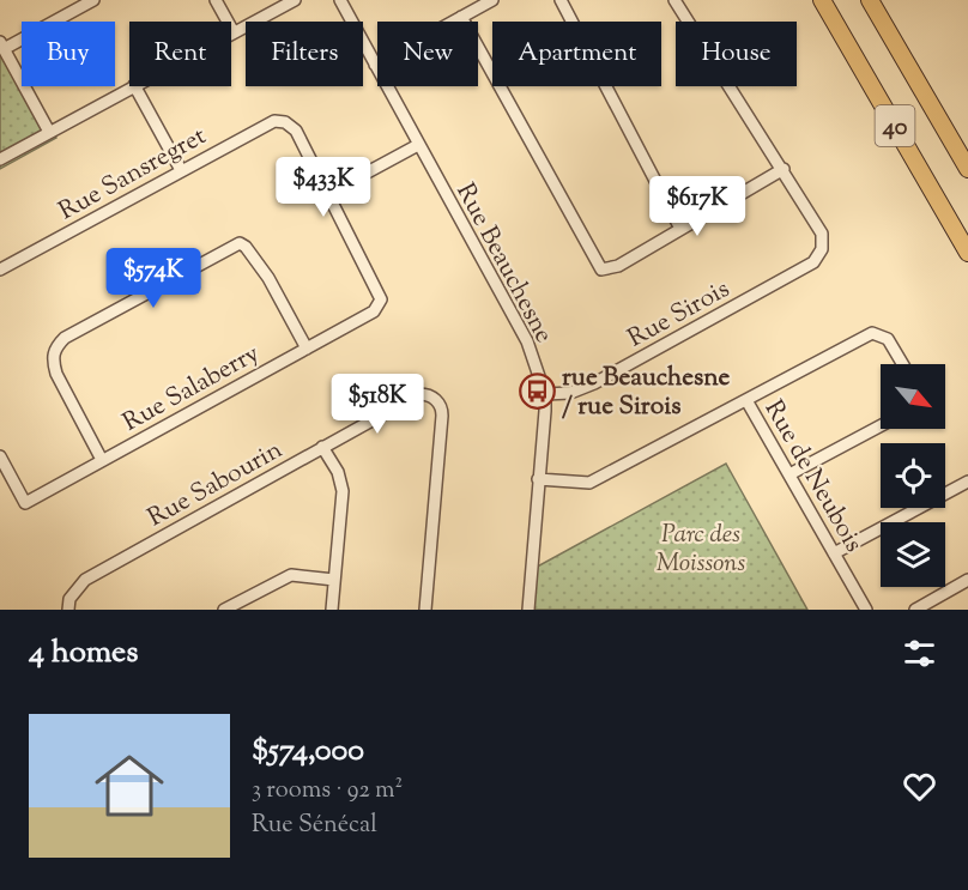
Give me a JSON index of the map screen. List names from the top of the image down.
{
  "streets": {
    "highway": ["40"],
    "street": [
      "Rue Sansregret",
      "Rue Beauchesne",
      "Rue Sirois",
      "Rue Salaberry",
      "Rue de Neubois",
      "Rue Sabourin"
    ]
  },
  "crossings": [
    ["Rue Sansregret", "Rue Salaberry"],
    ["Rue Beauchesne", "Rue Sirois"]
  ],
  "parks": ["Parc des Moissons"],
  "places": {
    "bus stop": ["rue Beauchesne / rue Sirois"]
  },
  "north": "bottom right",
  "page": {
    "chip": [
      "Buy",
      "Rent",
      "Filters",
      "New",
      "Apartment",
      "House"
    ],
    "price": [
      "$433K",
      "$617K",
      "$574K",
      "$518K"
    ],
    "heading": "4 homes",
    "list": [
      {
        "name": "$574,000",
        "note": "3 rooms · 92 m² · Rue Sénécal"
      }
    ]
  }
}
